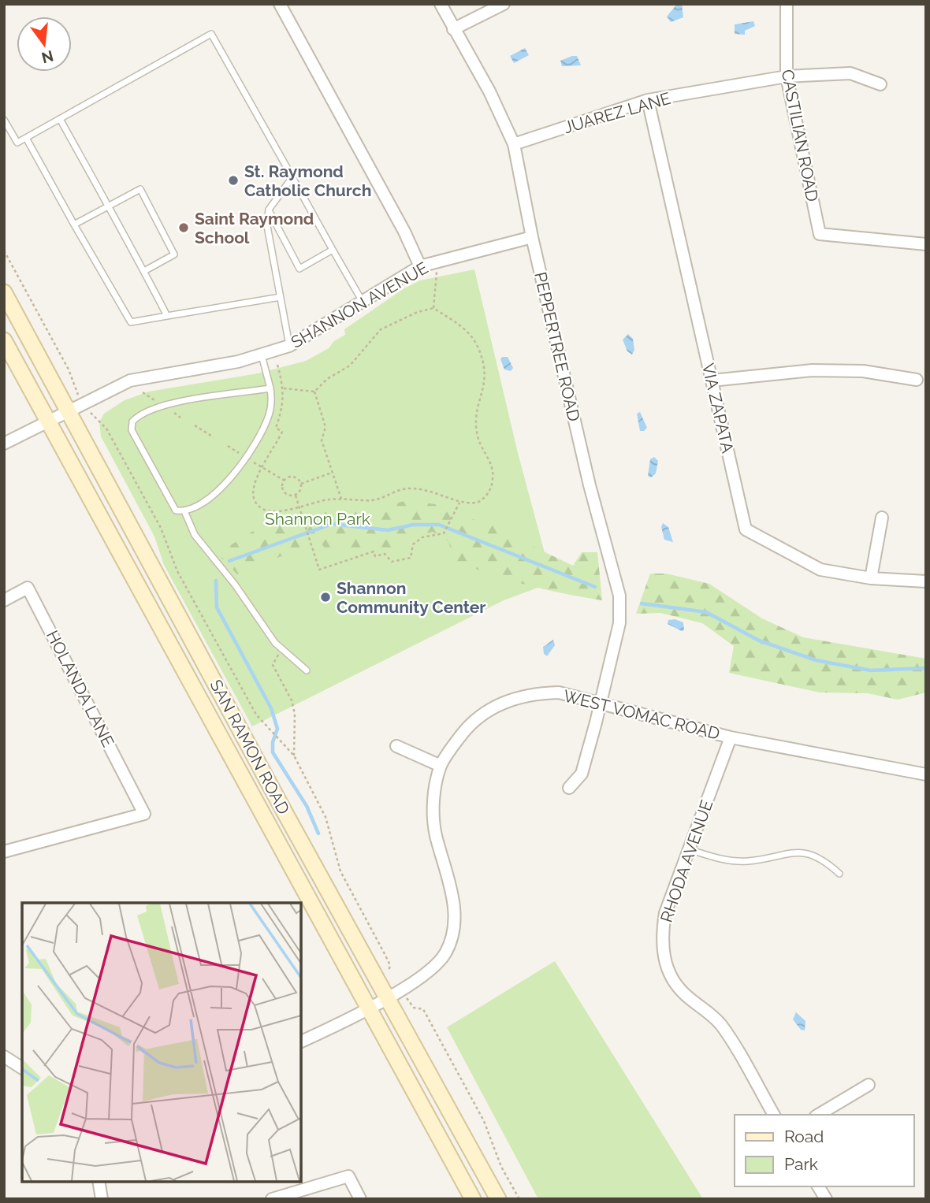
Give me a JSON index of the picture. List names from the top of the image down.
{
  "streets": {
    "main road": ["SAN RAMON ROAD"],
    "street": [
      "JUAREZ LANE",
      "CASTILIAN ROAD",
      "SHANNON AVENUE",
      "PEPPERTREE ROAD",
      "VIA ZAPATA",
      "HOLANDA LANE",
      "WEST VOMAC ROAD",
      "RHODA AVENUE"
    ]
  },
  "crossings": [
    ["JUAREZ LANE", "CASTILIAN ROAD"],
    ["JUAREZ LANE", "PEPPERTREE ROAD"],
    ["JUAREZ LANE", "VIA ZAPATA"],
    ["SHANNON AVENUE", "PEPPERTREE ROAD"],
    ["SHANNON AVENUE", "SAN RAMON ROAD"],
    ["PEPPERTREE ROAD", "WEST VOMAC ROAD"],
    ["WEST VOMAC ROAD", "SAN RAMON ROAD"],
    ["WEST VOMAC ROAD", "RHODA AVENUE"]
  ],
  "parks": ["Shannon Park"],
  "places": ["St. Raymond Catholic Church", "Saint Raymond School", "Shannon Community Center"],
  "legend": ["Road", "Park"],
  "north": "bottom"
}
